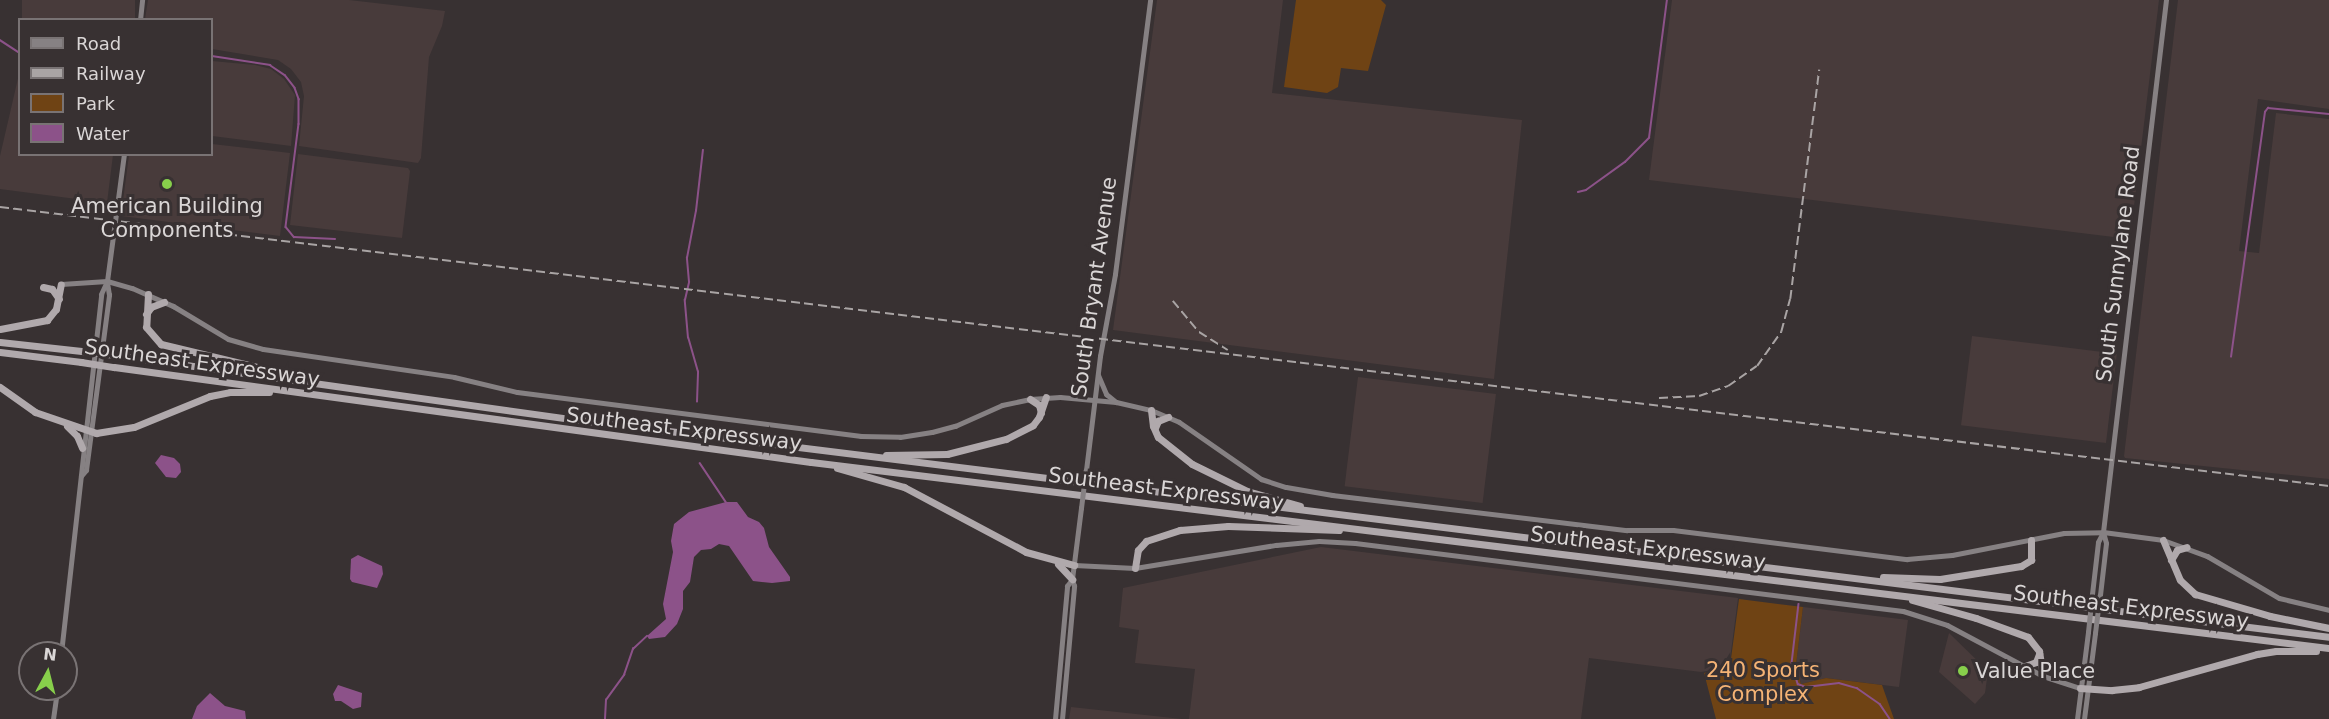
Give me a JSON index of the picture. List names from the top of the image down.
{
  "streets": {
    "highway": ["Southeast Expressway"],
    "street": ["South Sunnylane Road", "South Bryant Avenue"]
  },
  "parks": ["240 Sports Complex"],
  "places": ["American Building Components", "Value Place"],
  "legend": [
    "Road",
    "Railway",
    "Park",
    "Water"
  ],
  "north": "top"
}
